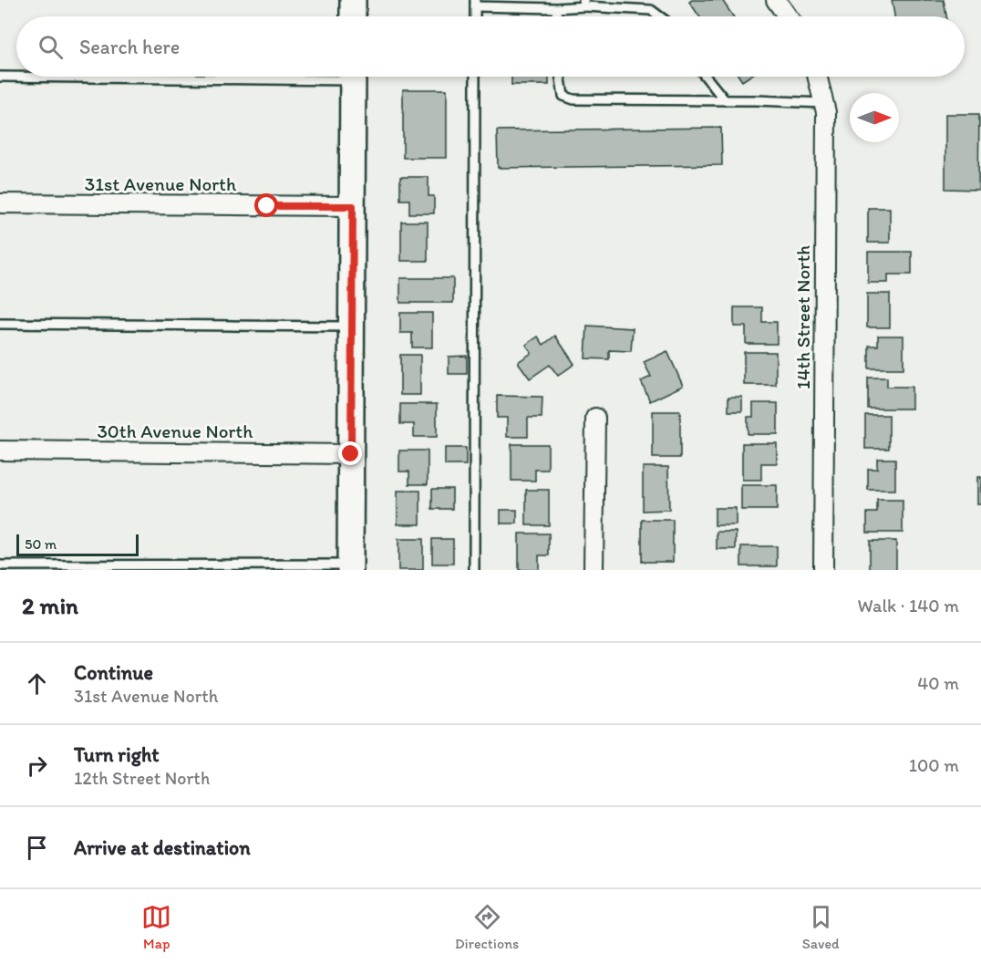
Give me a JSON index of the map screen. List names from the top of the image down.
{
  "streets": {
    "street": ["31st Avenue North", "14th Street North", "30th Avenue North"]
  },
  "scale_bar": "50 m",
  "north": "right",
  "page": {
    "search": "Search here",
    "scale": "50 m",
    "heading": ["2 min", "Walk · 140 m"],
    "list": [
      ["Continue", "31st Avenue North", "40 m"],
      ["Turn right", "12th Street North", "100 m"],
      "Arrive at destination"
    ],
    "nav": ["Map", "Directions", "Saved"]
  }
}
